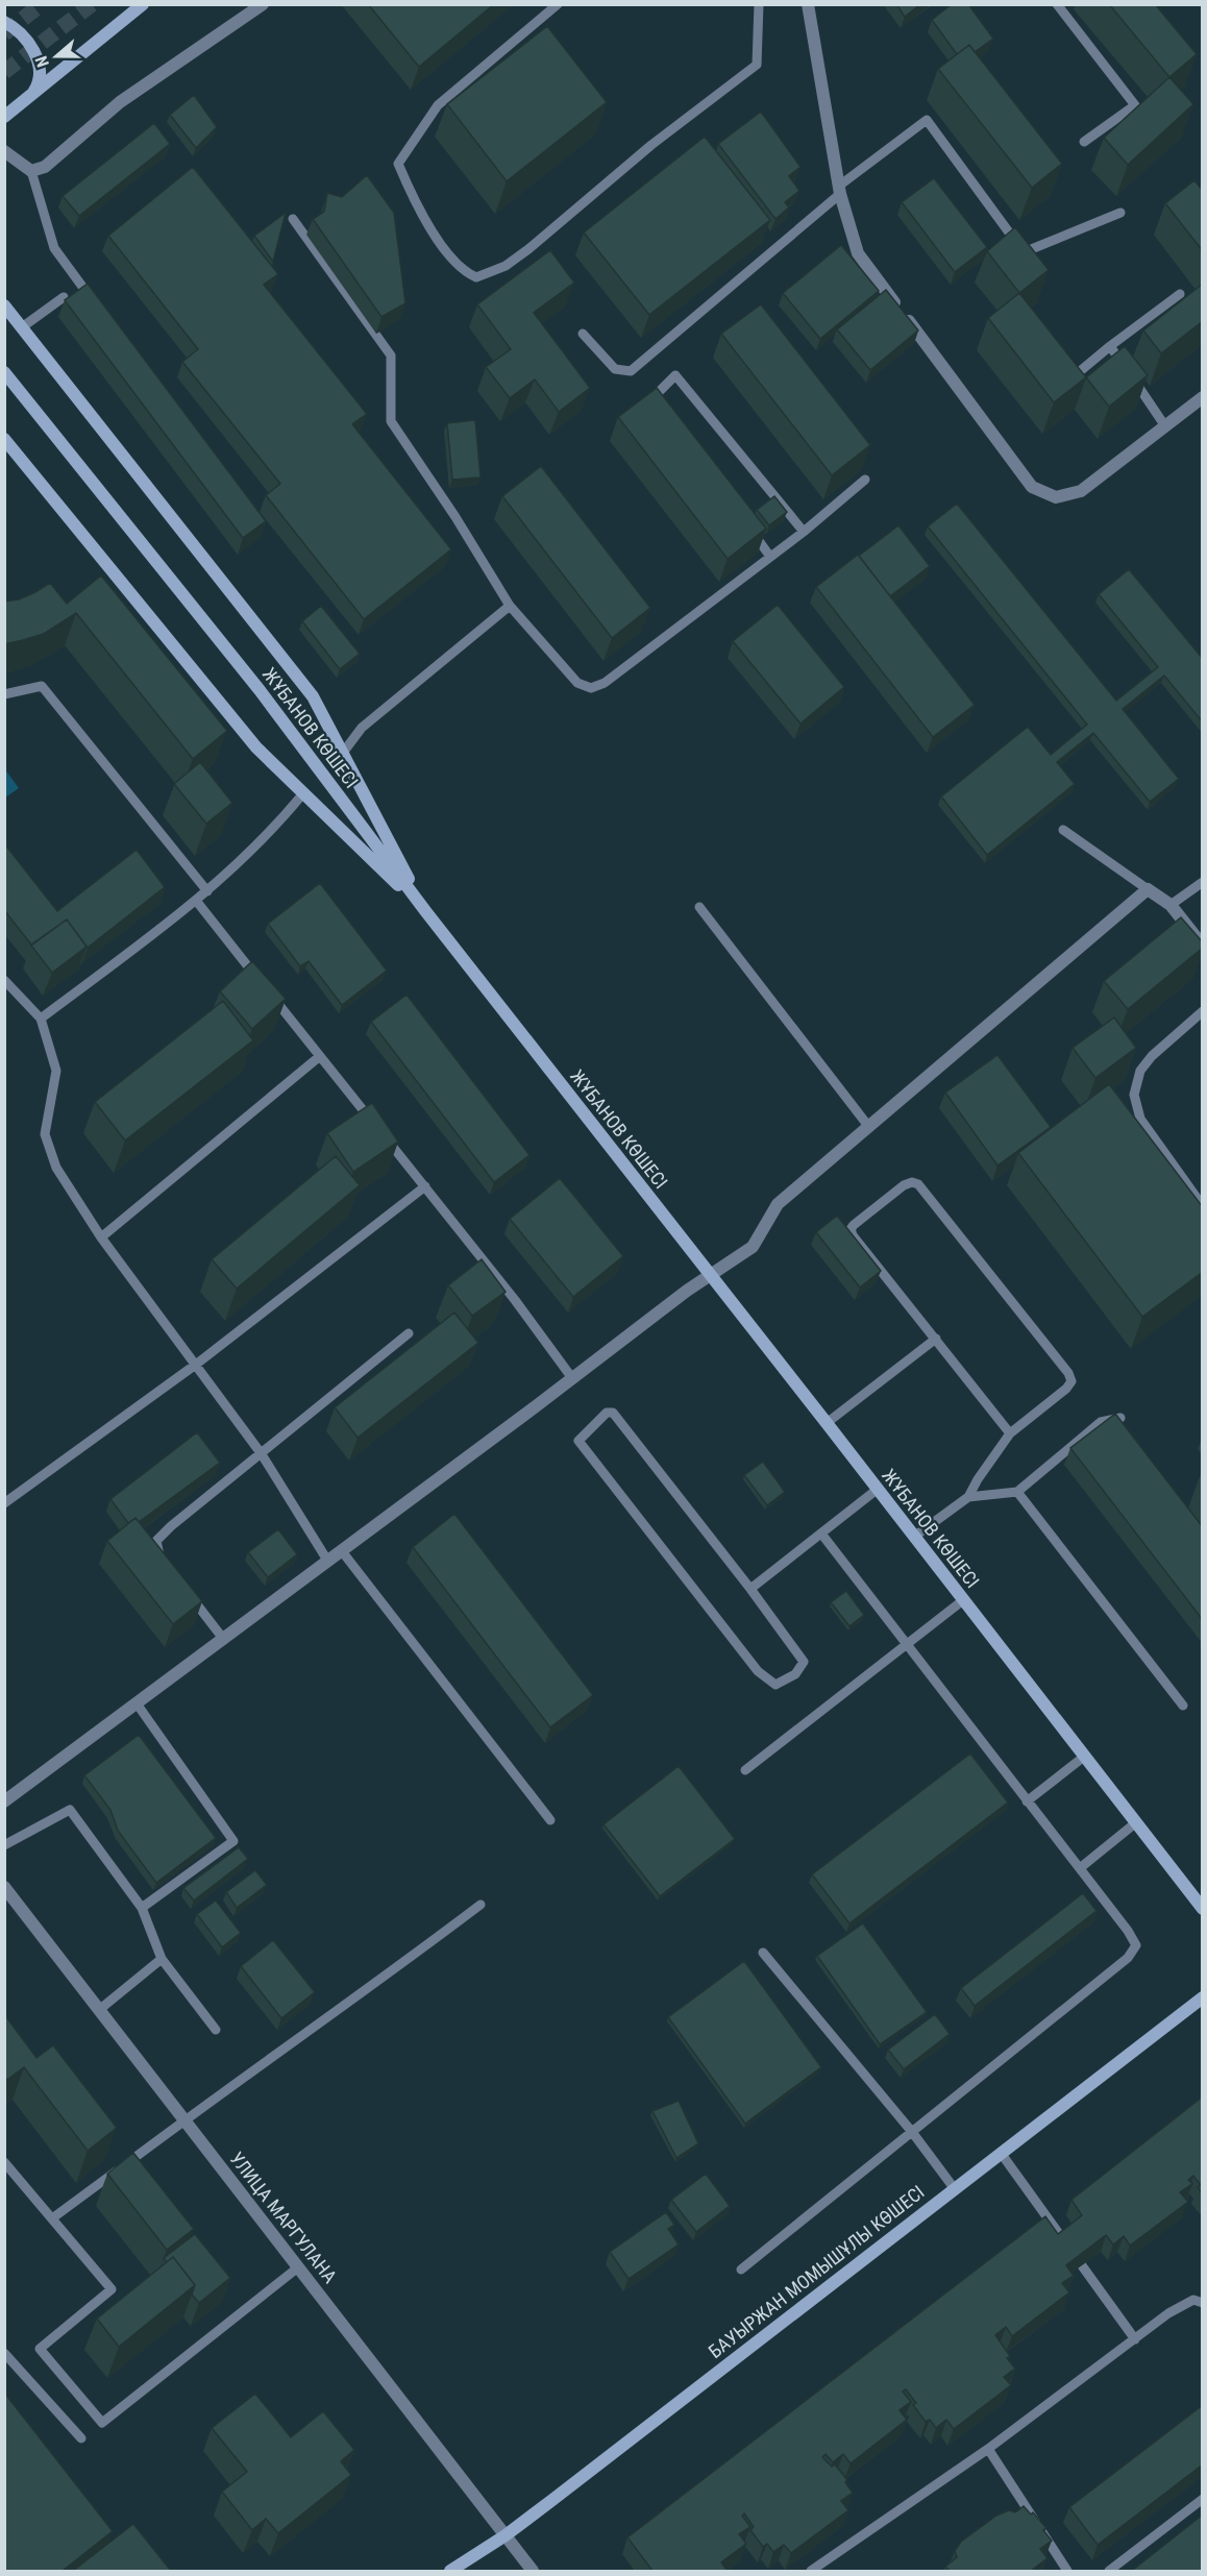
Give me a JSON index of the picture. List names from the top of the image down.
{
  "streets": {
    "main road": ["ЖҰБАНОВ КӨШЕСІ", "БАУЫРЖАН МОМЫШҰЛЫ КӨШЕСІ"],
    "street": ["УЛИЦА МАРГУЛАНА"]
  },
  "crossings": [
    ["УЛИЦА МАРГУЛАНА", "БАУЫРЖАН МОМЫШҰЛЫ КӨШЕСІ"]
  ],
  "north": "left"
}
